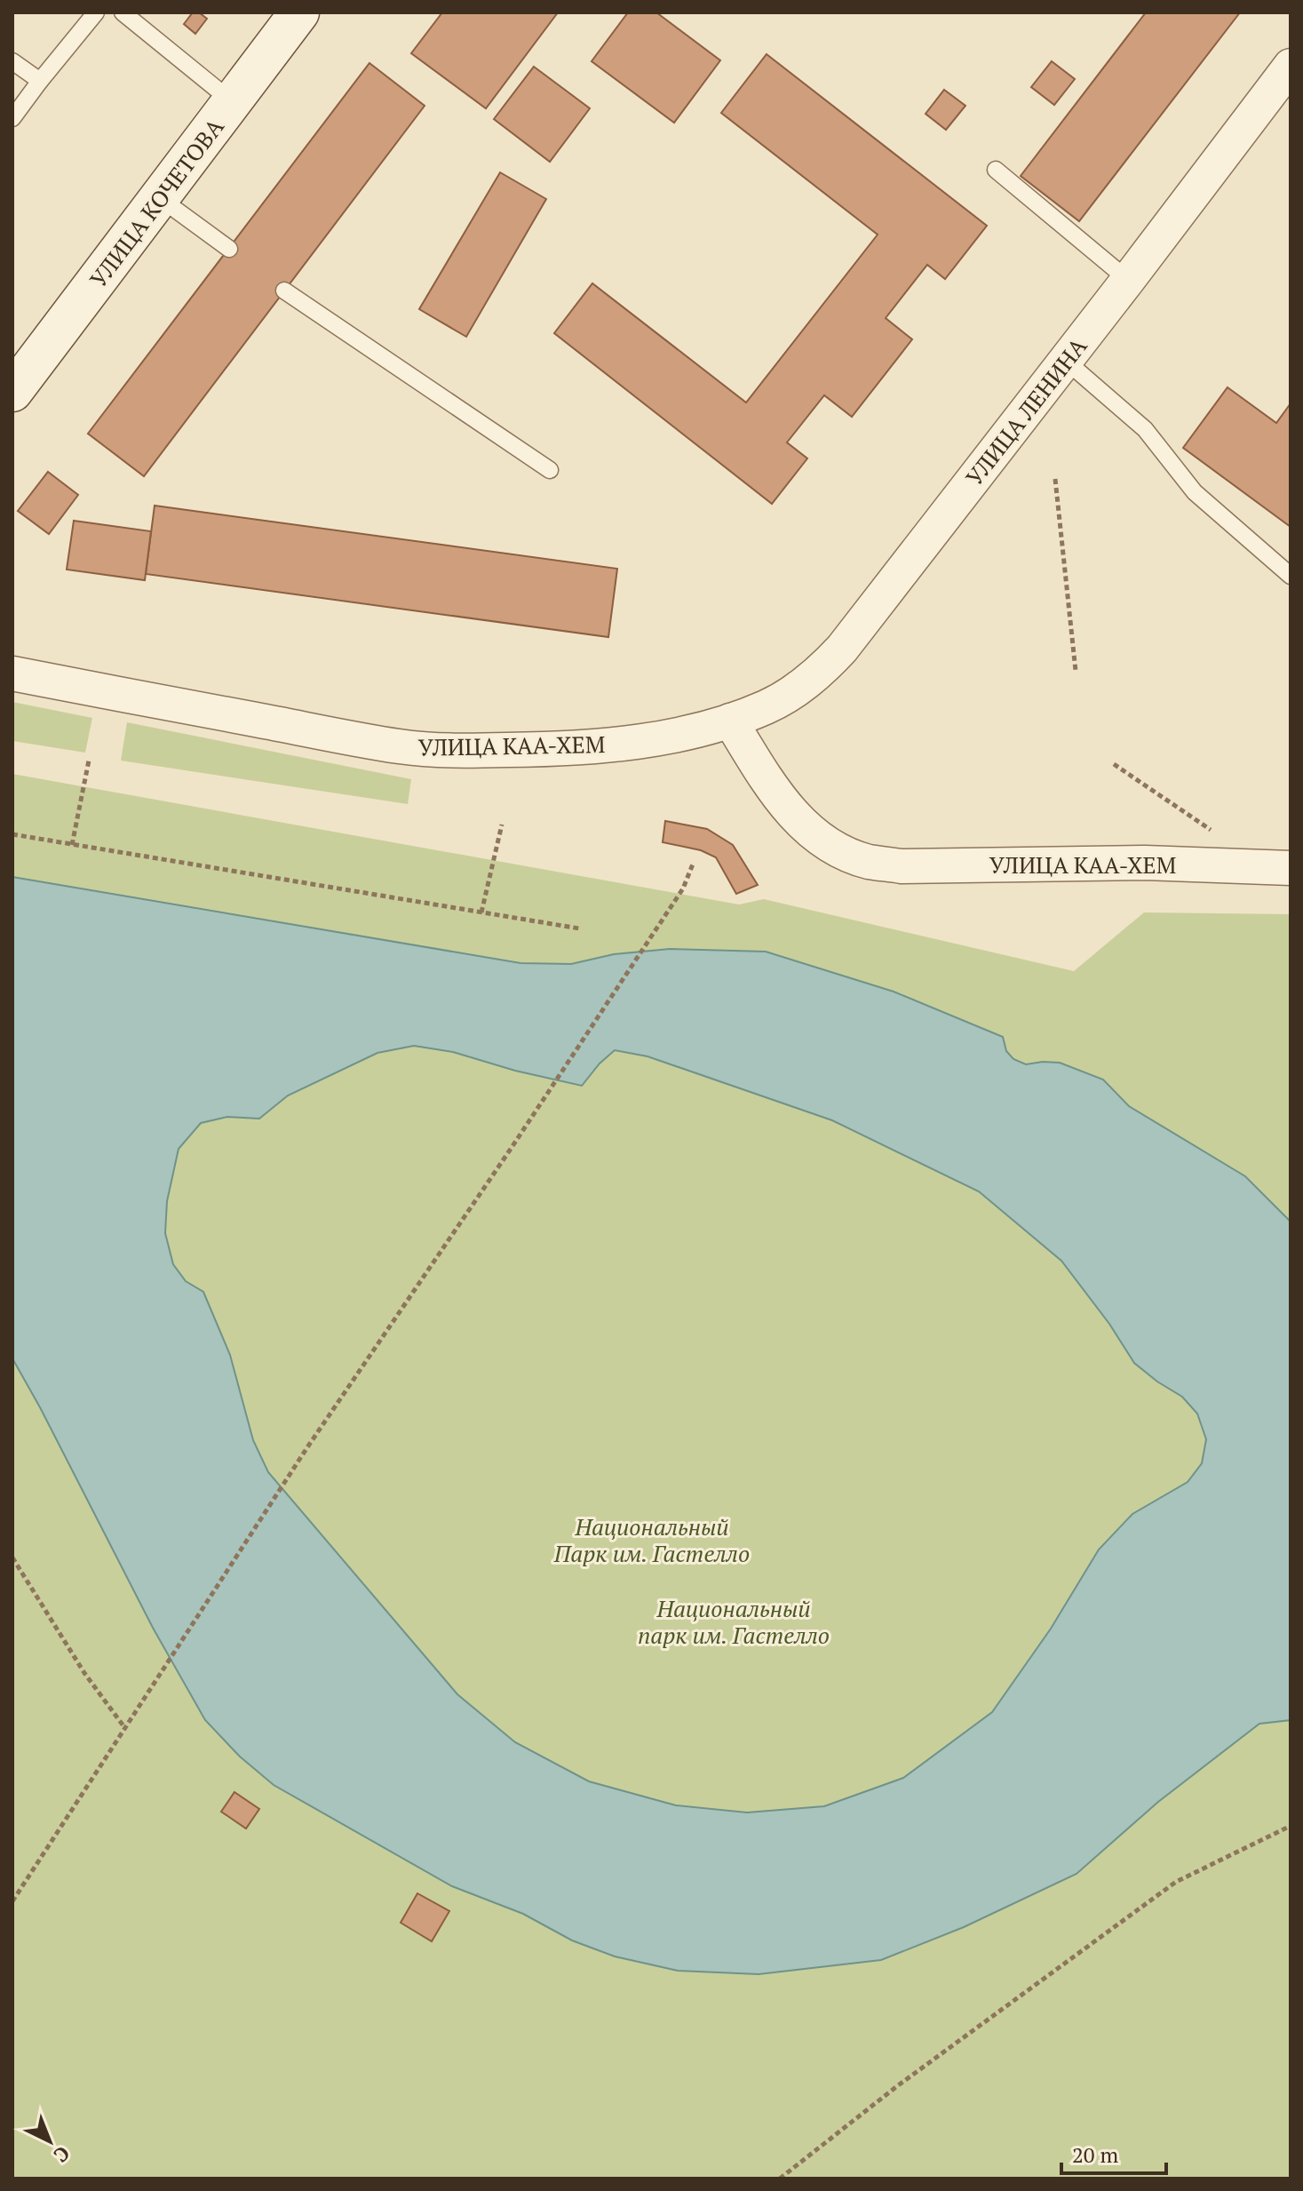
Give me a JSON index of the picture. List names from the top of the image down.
{
  "streets": {
    "main road": ["УЛИЦА КОЧЕТОВА"],
    "street": ["УЛИЦА ЛЕНИНА", "УЛИЦА КАА-ХЕМ"]
  },
  "crossings": [
    ["УЛИЦА ЛЕНИНА", "УЛИЦА КАА-ХЕМ"]
  ],
  "parks": ["Национальный Парк им. Гастелло", "Национальный парк им. Гастелло"],
  "scale_bar": "20 m",
  "north": "bottom right"
}
